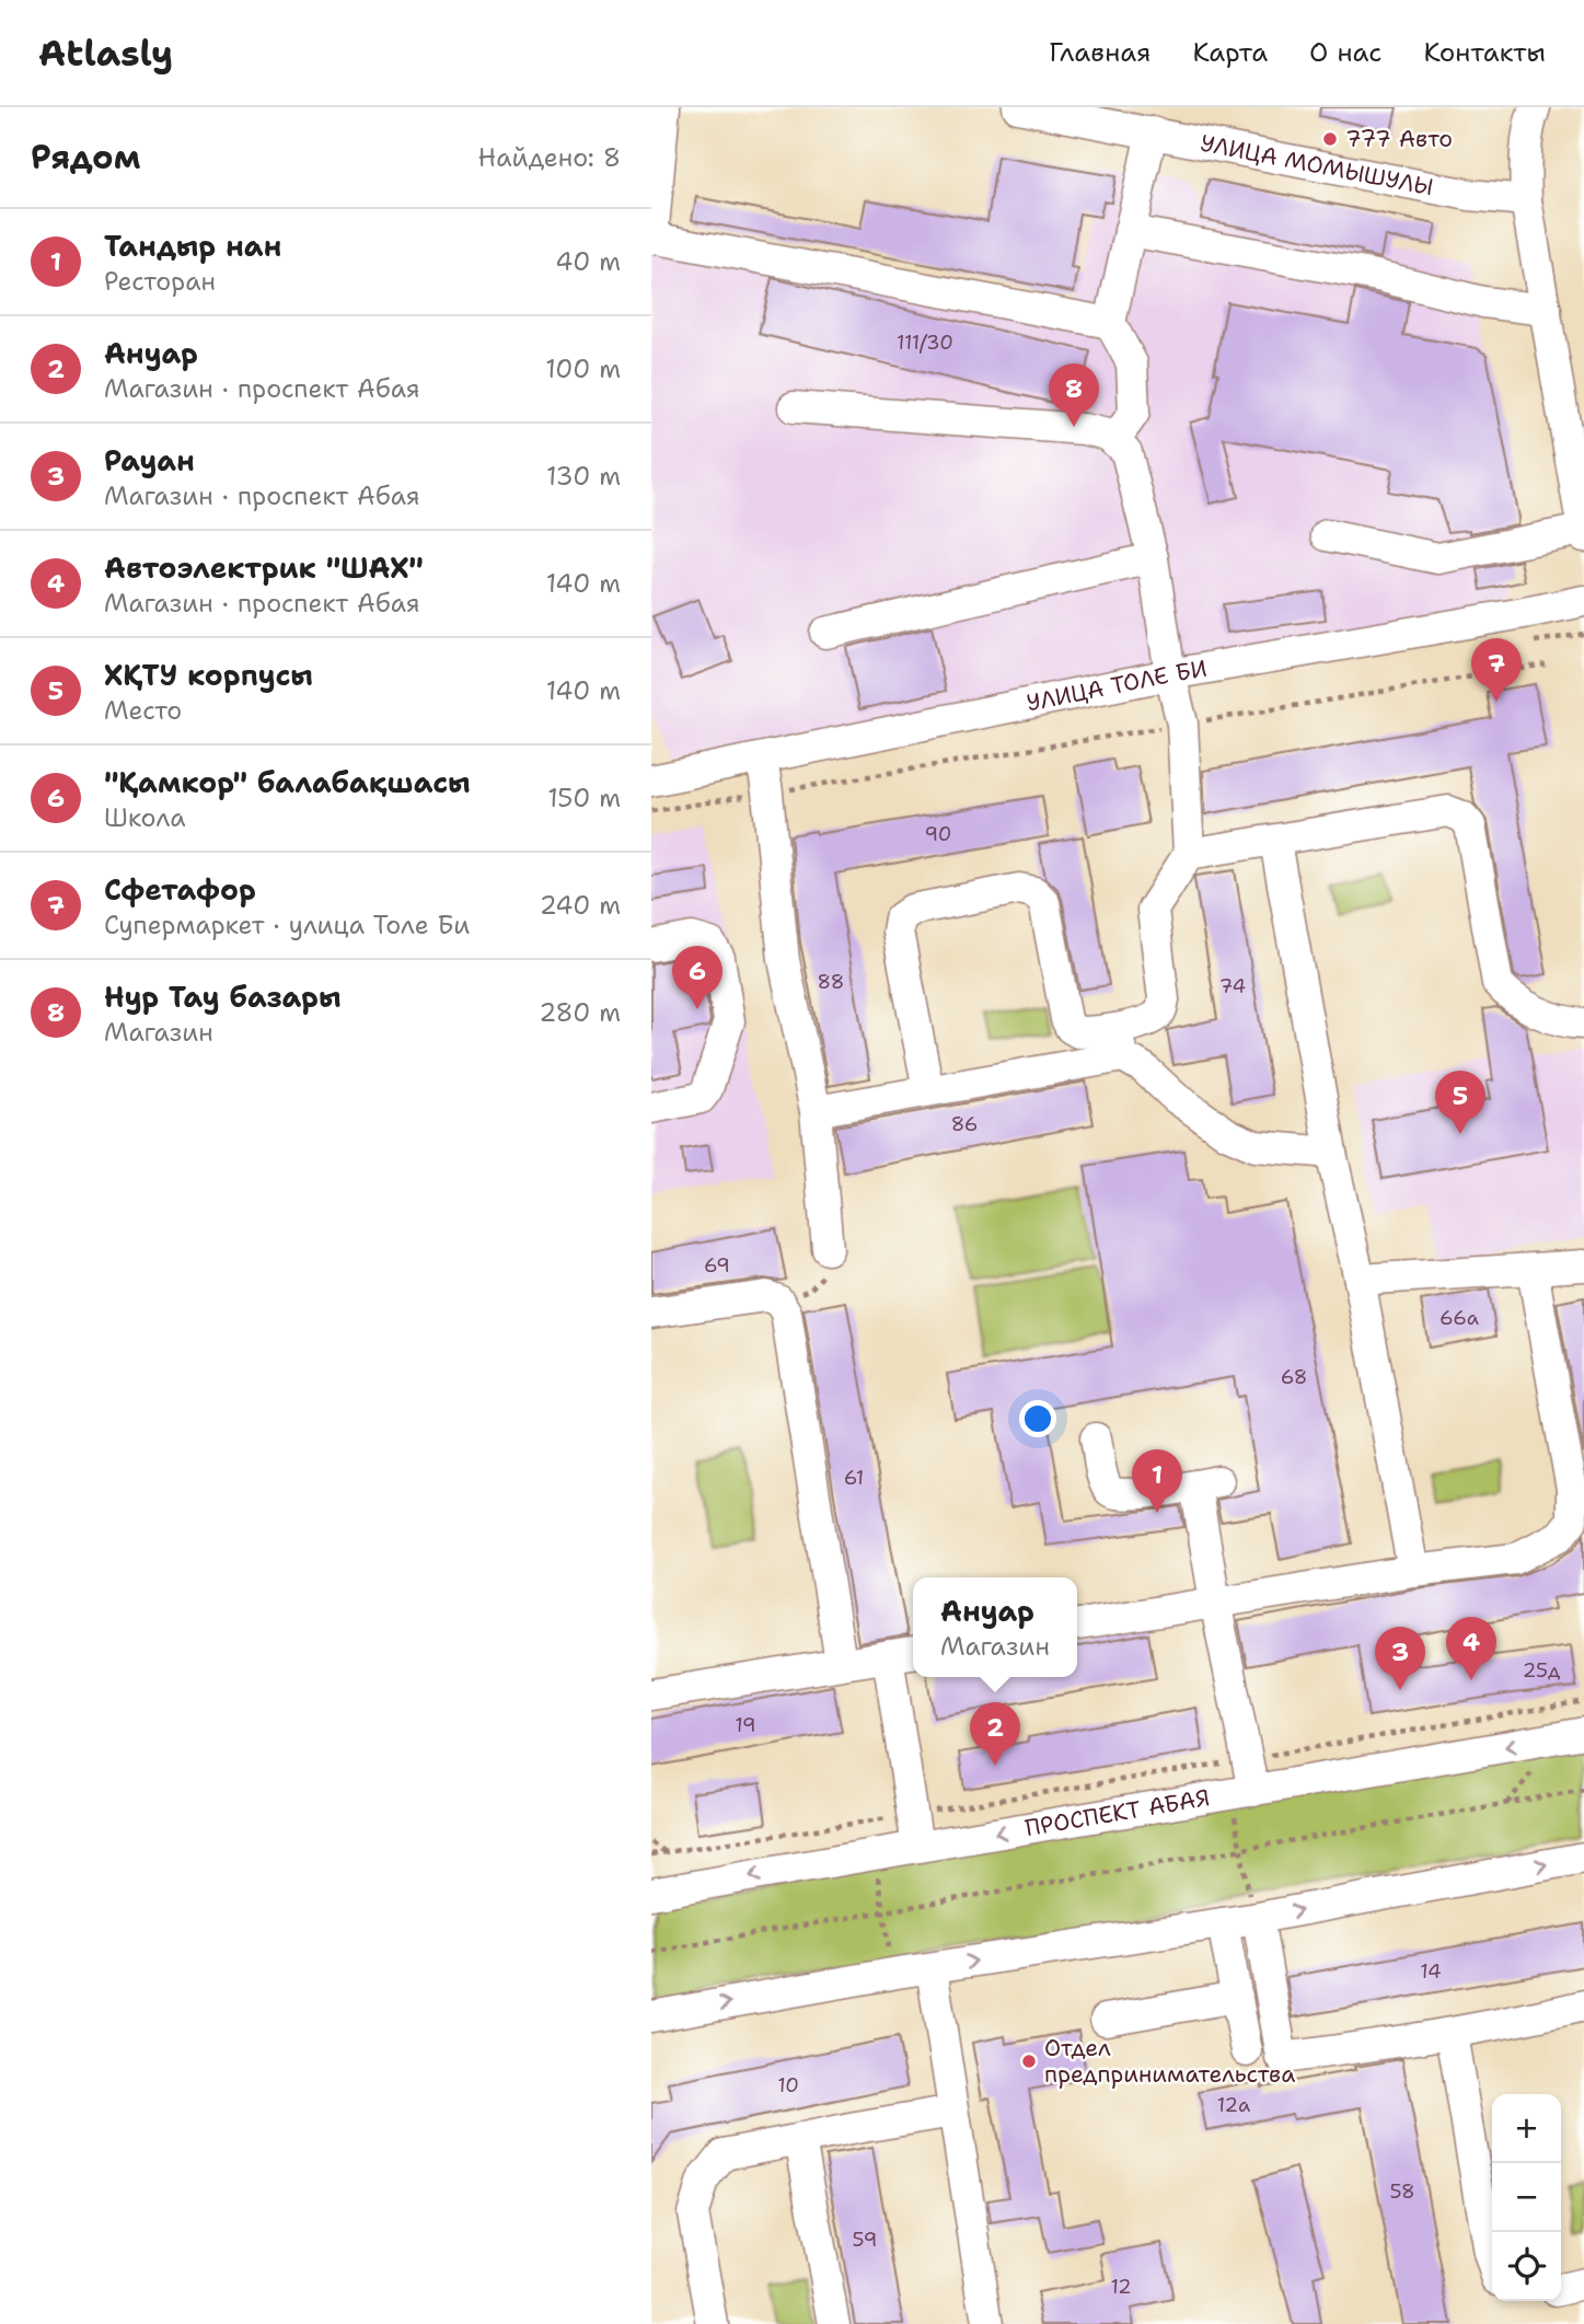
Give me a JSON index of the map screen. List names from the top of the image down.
{
  "streets": {
    "street": ["УЛИЦА МОМЫШУЛЫ", "УЛИЦА ТОЛЕ БИ", "ПРОСПЕКТ АБАЯ"]
  },
  "places": ["777 Авто", "Отдел предпринимательства"],
  "house_numbers": [
    "111/30",
    "90",
    "88",
    "74",
    "86",
    "69",
    "66а",
    "68",
    "61",
    "25д",
    "19",
    "14",
    "10",
    "12а",
    "58",
    "59",
    "12"
  ],
  "page": {
    "header": "Atlasly",
    "nav": [
      "Главная",
      "Карта",
      "О нас",
      "Контакты"
    ],
    "heading": ["Рядом", "Найдено: 8"],
    "list": [
      {
        "mark": "1",
        "name": "Тандыр нан",
        "note": "Ресторан",
        "value": "40 m"
      },
      {
        "mark": "2",
        "name": "Ануар",
        "note": "Магазин · проспект Абая",
        "value": "100 m"
      },
      {
        "mark": "3",
        "name": "Рауан",
        "note": "Магазин · проспект Абая",
        "value": "130 m"
      },
      {
        "mark": "4",
        "name": "Автоэлектрик \"ШАХ\"",
        "note": "Магазин · проспект Абая",
        "value": "140 m"
      },
      {
        "mark": "5",
        "name": "ХҚТУ корпусы",
        "note": "Место",
        "value": "140 m"
      },
      {
        "mark": "6",
        "name": "\"Қамкор\" балабақшасы",
        "note": "Школа",
        "value": "150 m"
      },
      {
        "mark": "7",
        "name": "Сфетафор",
        "note": "Супермаркет · улица Толе Би",
        "value": "240 m"
      },
      {
        "mark": "8",
        "name": "Нур Тау базары",
        "note": "Магазин",
        "value": "280 m"
      }
    ],
    "pins": [
      "8",
      "7",
      "6",
      "5",
      "1",
      "4",
      "3",
      "2"
    ],
    "popup": ["Ануар", "Магазин"],
    "map_buttons": ["+", "−"]
  }
}
